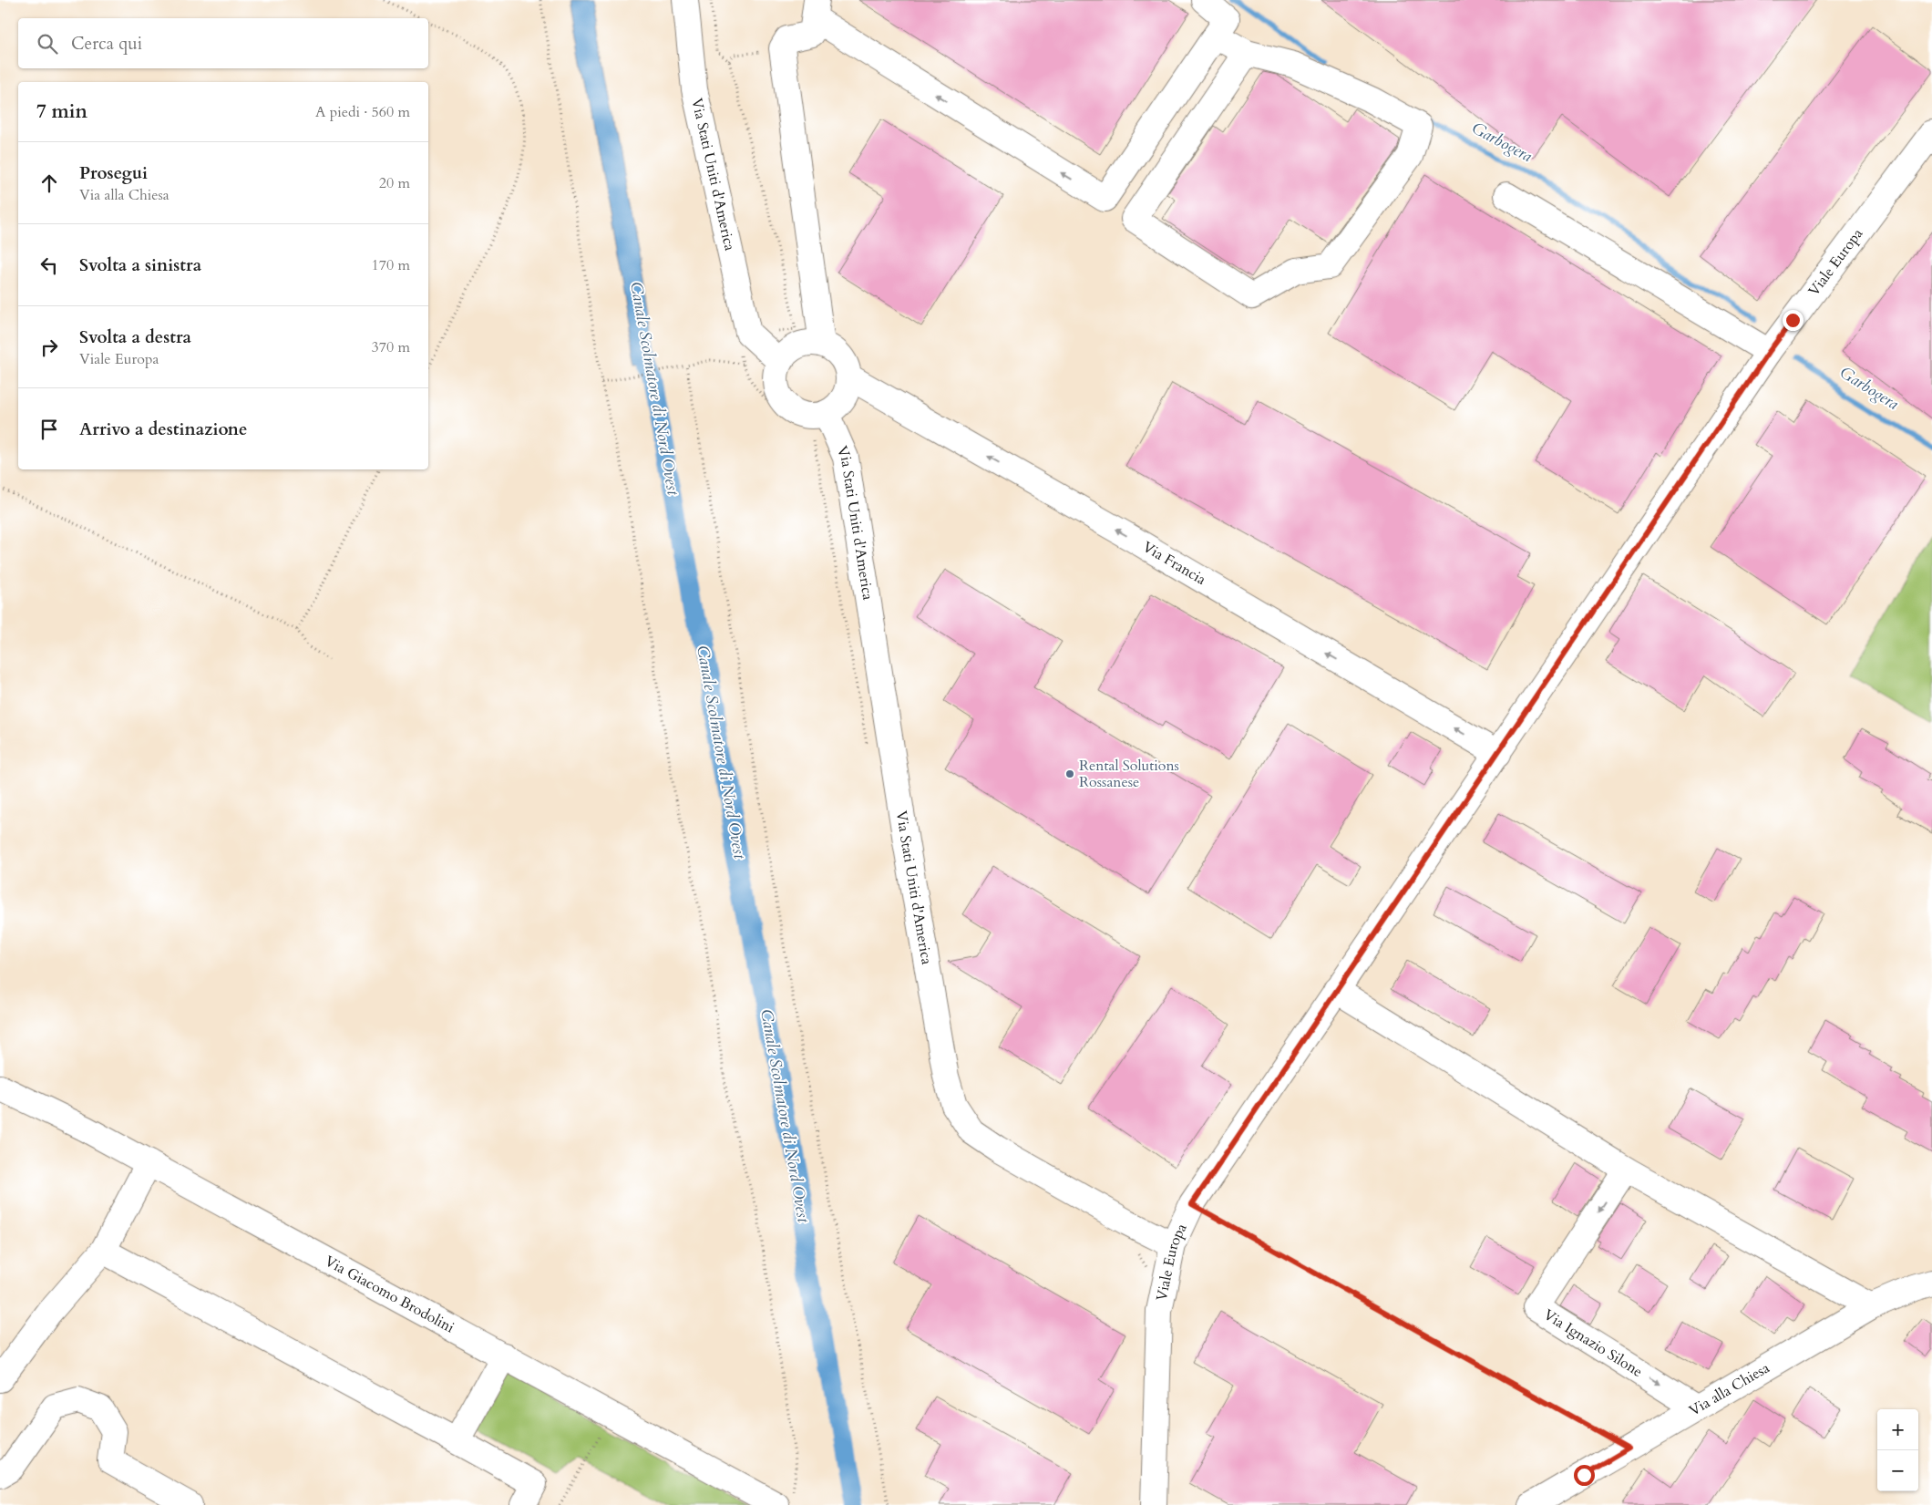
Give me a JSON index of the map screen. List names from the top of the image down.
{
  "streets": {
    "street": [
      "Via Stati Uniti d'America",
      "Viale Europa",
      "Via Francia",
      "Via Giacomo Brodolini",
      "Via Ignazio Silone",
      "Via alla Chiesa"
    ]
  },
  "crossings": [
    ["Via Stati Uniti d'America", "Viale Europa"],
    ["Via Stati Uniti d'America", "Via Francia"],
    ["Viale Europa", "Via Francia"],
    ["Via Ignazio Silone", "Via alla Chiesa"]
  ],
  "one_way": ["Via Francia"],
  "water": ["Garbogera", "Canale Scolmatore di Nord Ovest"],
  "places": ["Rental Solutions Rossanese"],
  "page": {
    "search": "Cerca qui",
    "heading": ["7 min", "A piedi · 560 m"],
    "list": [
      ["Prosegui", "Via alla Chiesa", "20 m"],
      ["Svolta a sinistra", "170 m"],
      ["Svolta a destra", "Viale Europa", "370 m"],
      "Arrivo a destinazione"
    ],
    "map_buttons": ["+", "−"]
  }
}
